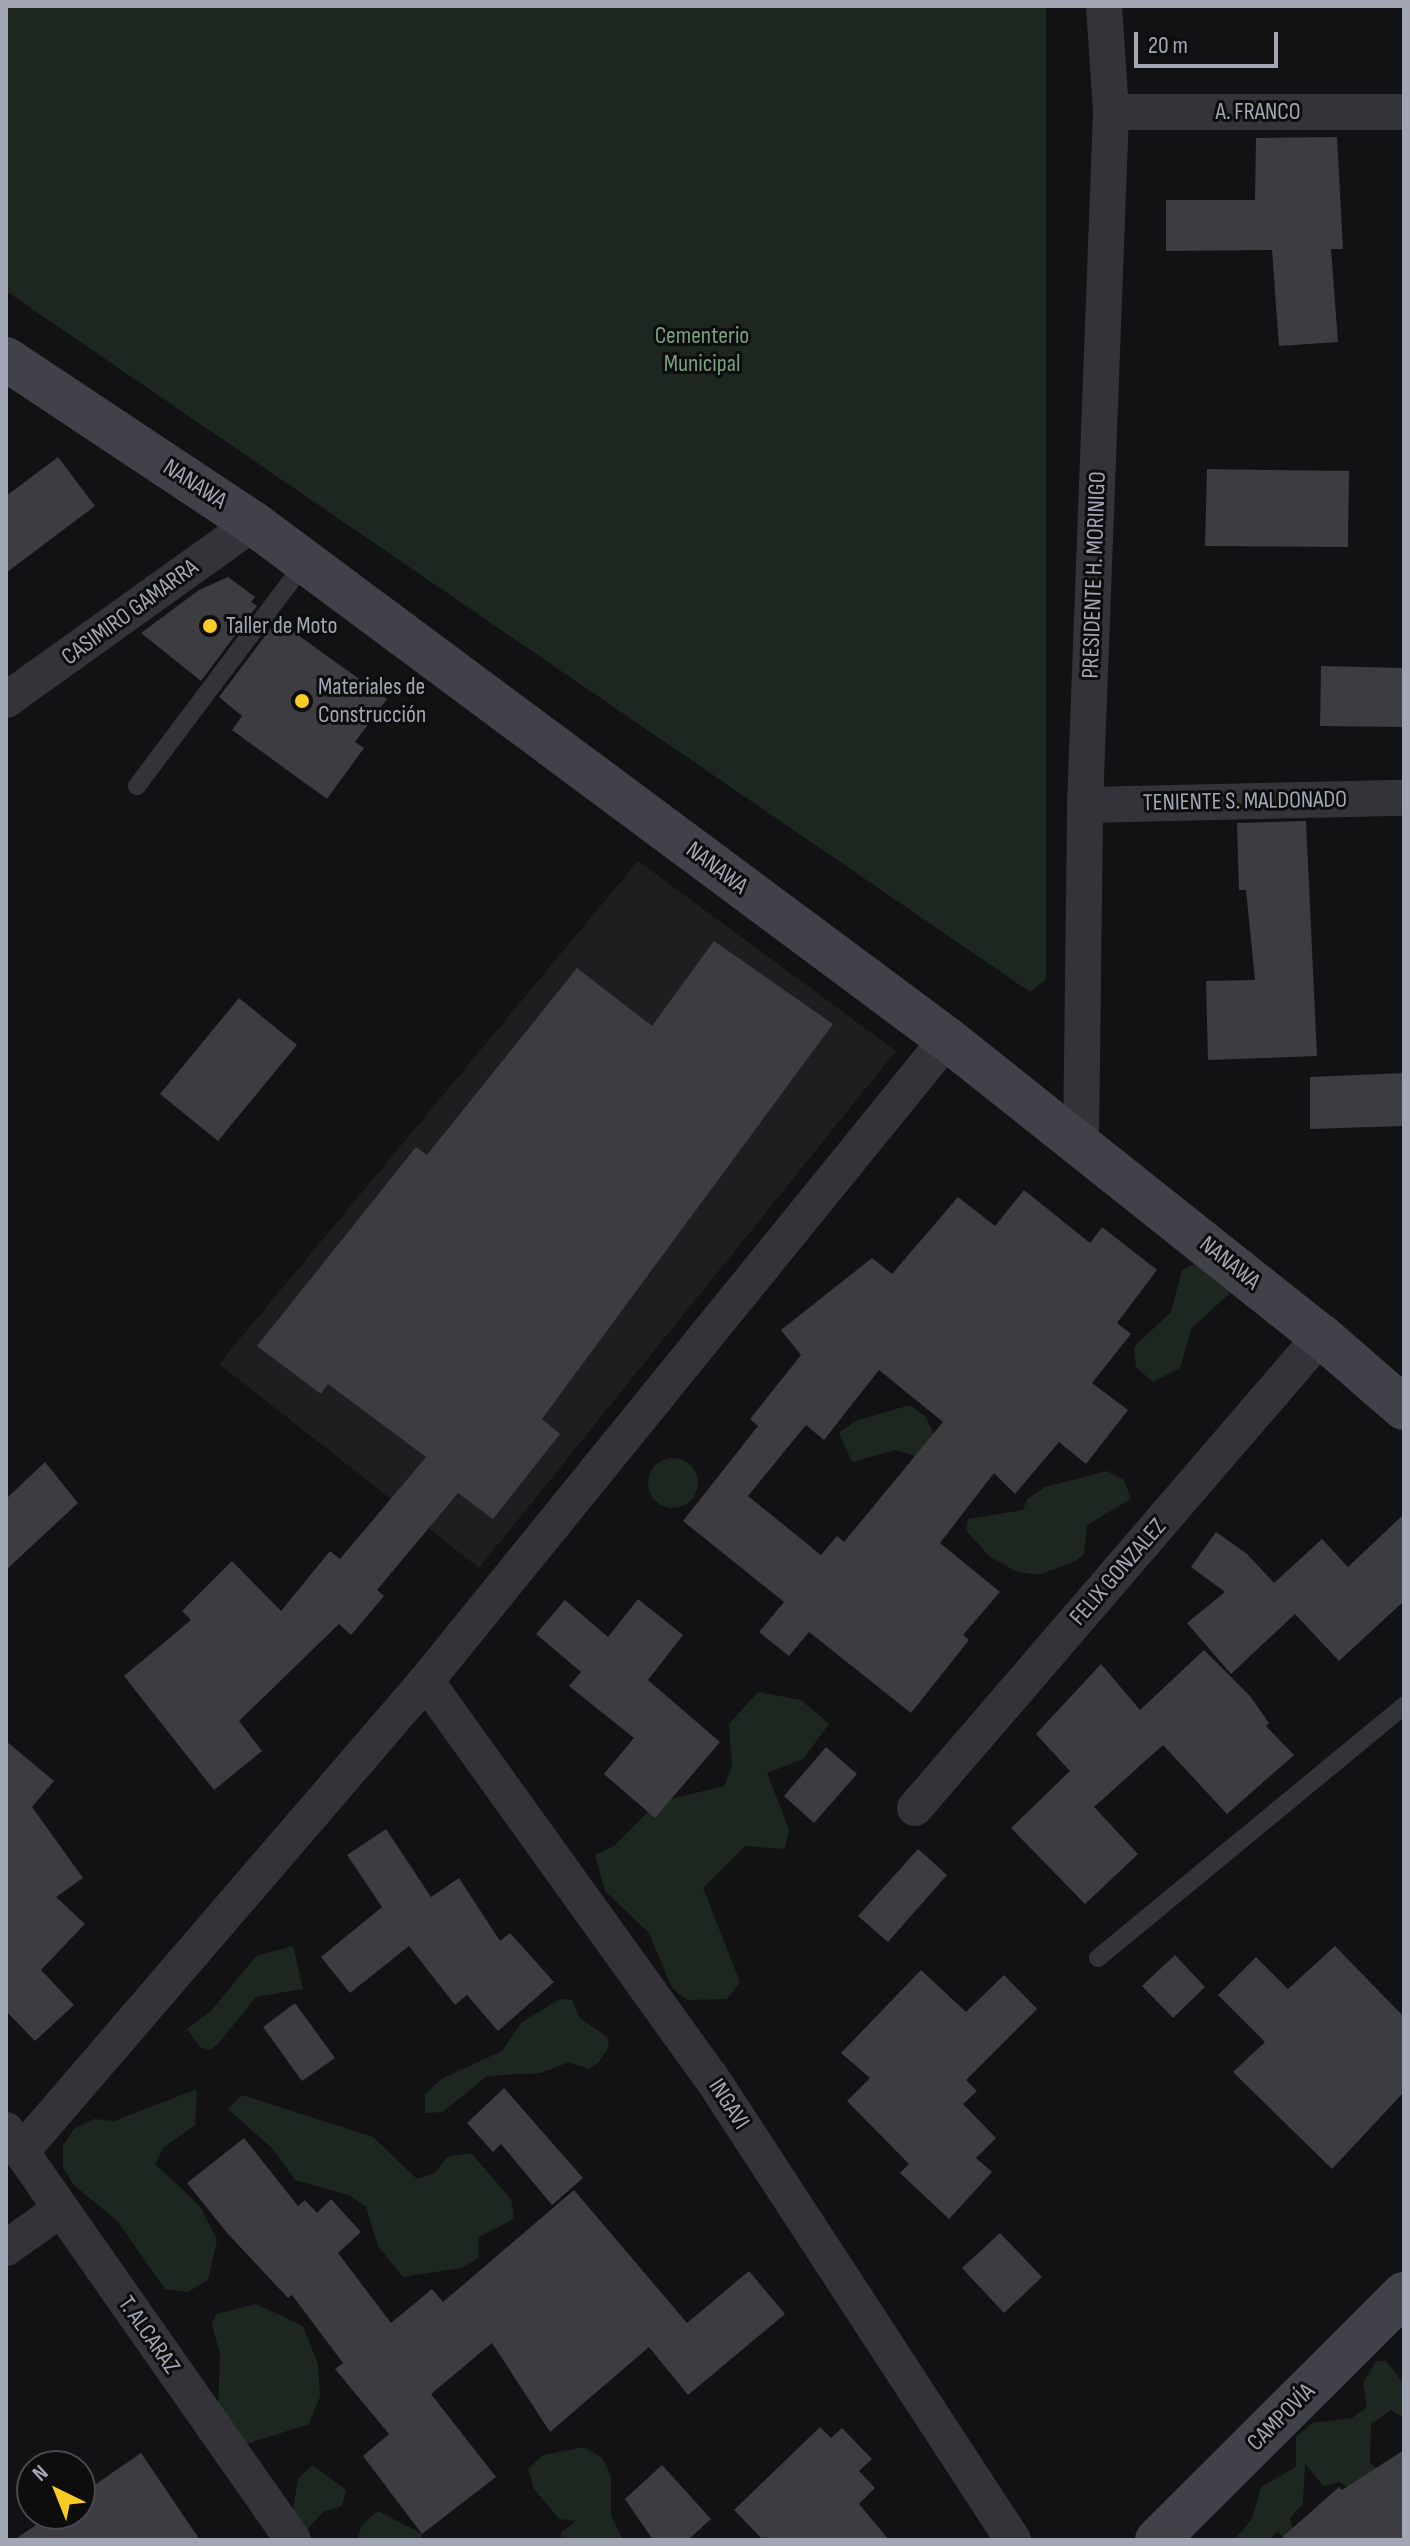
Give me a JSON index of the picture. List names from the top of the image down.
{
  "streets": {
    "street": [
      "A. FRANCO",
      "NANAWA",
      "PRESIDENTE H. MORINIGO",
      "CASIMIRO GAMARRA",
      "TENIENTE S. MALDONADO",
      "FELIX GONZALEZ",
      "INGAVI",
      "T. ALCARAZ",
      "CAMPOVÍA"
    ]
  },
  "crossings": [
    ["A. FRANCO", "PRESIDENTE H. MORINIGO"],
    ["NANAWA", "PRESIDENTE H. MORINIGO"],
    ["NANAWA", "CASIMIRO GAMARRA"],
    ["NANAWA", "FELIX GONZALEZ"],
    ["PRESIDENTE H. MORINIGO", "TENIENTE S. MALDONADO"]
  ],
  "parks": ["Cementerio Municipal"],
  "places": ["Taller de Moto", "Materiales de Construcción"],
  "scale_bar": "20 m",
  "north": "top left"
}
